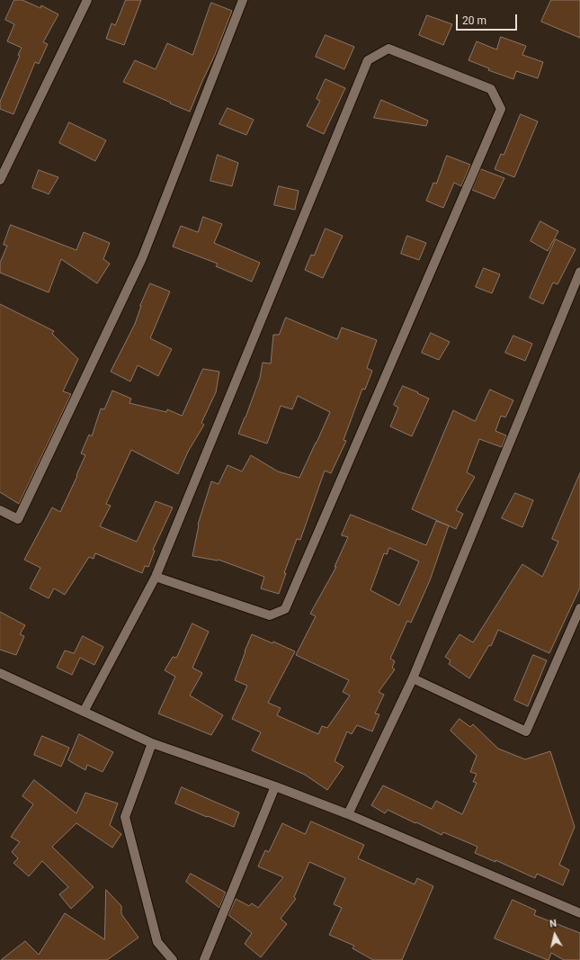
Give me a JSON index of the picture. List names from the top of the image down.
{
  "scale_bar": "20 m",
  "north": "top"
}
